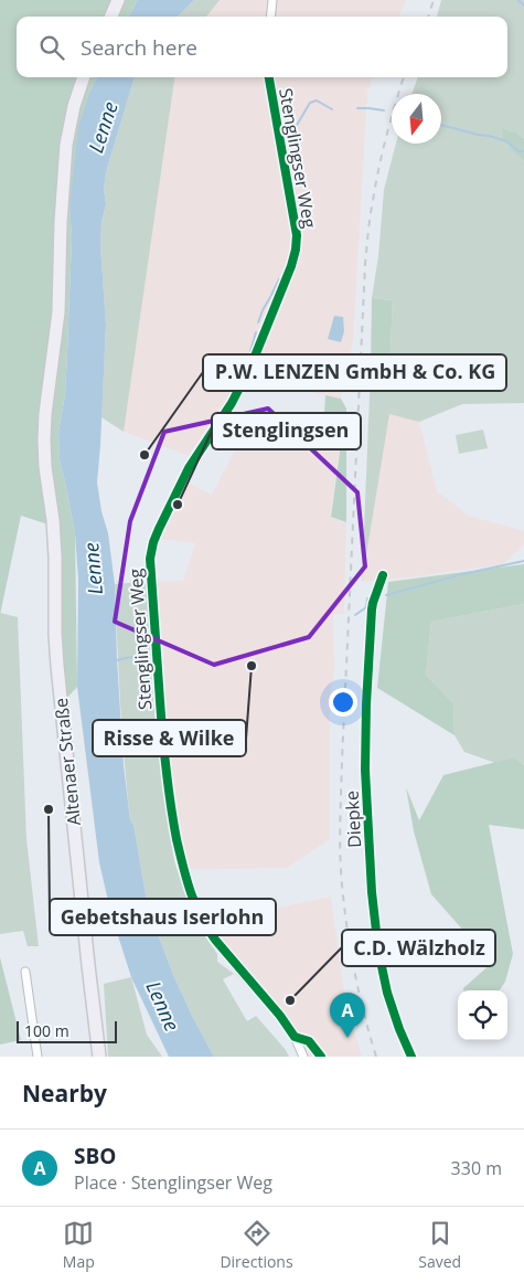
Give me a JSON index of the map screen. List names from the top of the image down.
{
  "streets": {
    "main road": ["Altenaer Straße"],
    "street": ["Stenglingser Weg", "Diepke"]
  },
  "water": ["Lenne"],
  "places": [
    "P.W. LENZEN GmbH & Co. KG",
    "Stenglingsen",
    "Risse & Wilke",
    "Gebetshaus Iserlohn",
    "C.D. Wälzholz"
  ],
  "scale_bar": "100 m",
  "north": "bottom",
  "page": {
    "search": "Search here",
    "pins": "A",
    "scale": "100 m",
    "heading": "Nearby",
    "list": [
      {
        "mark": "A",
        "name": "SBO",
        "note": "Place · Stenglingser Weg",
        "value": "330 m"
      }
    ],
    "nav": ["Map", "Directions", "Saved"]
  }
}
